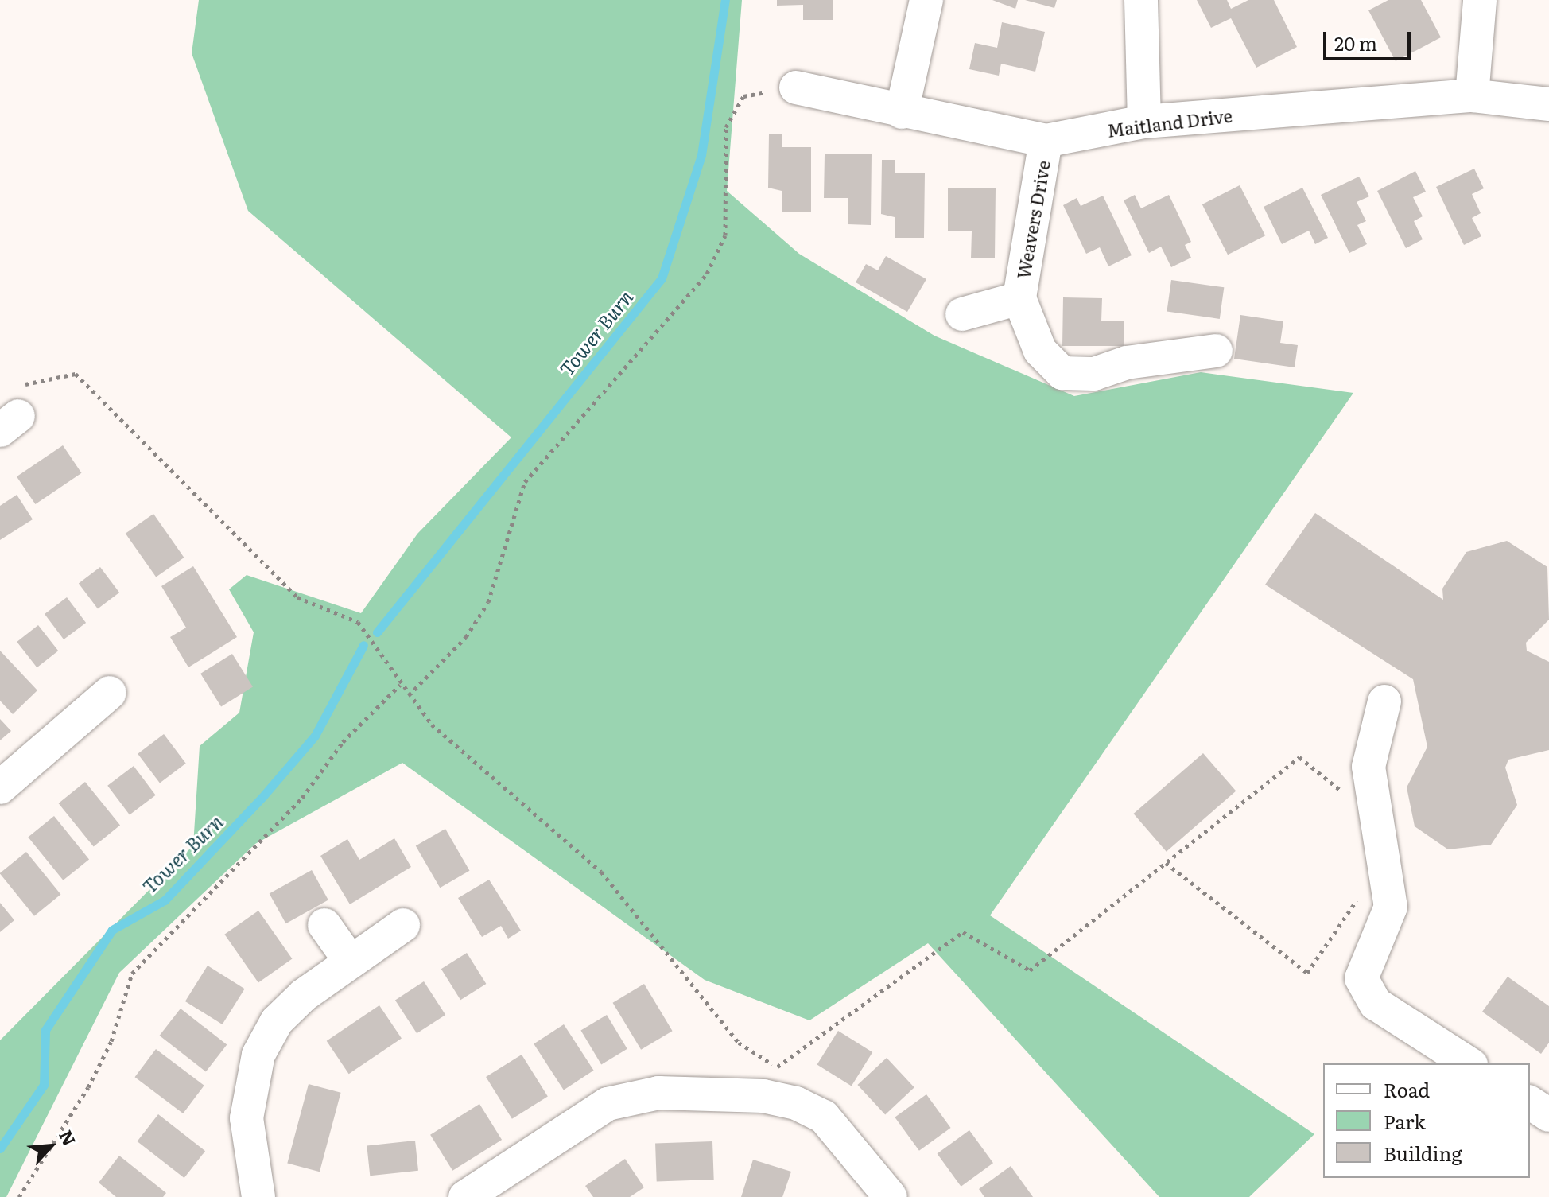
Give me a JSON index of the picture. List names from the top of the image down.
{
  "streets": {
    "street": ["Maitland Drive", "Weavers Drive"]
  },
  "crossings": [
    ["Maitland Drive", "Weavers Drive"]
  ],
  "water": ["Tower Burn"],
  "legend": ["Road", "Park", "Building"],
  "scale_bar": "20 m",
  "north": "top right"
}
